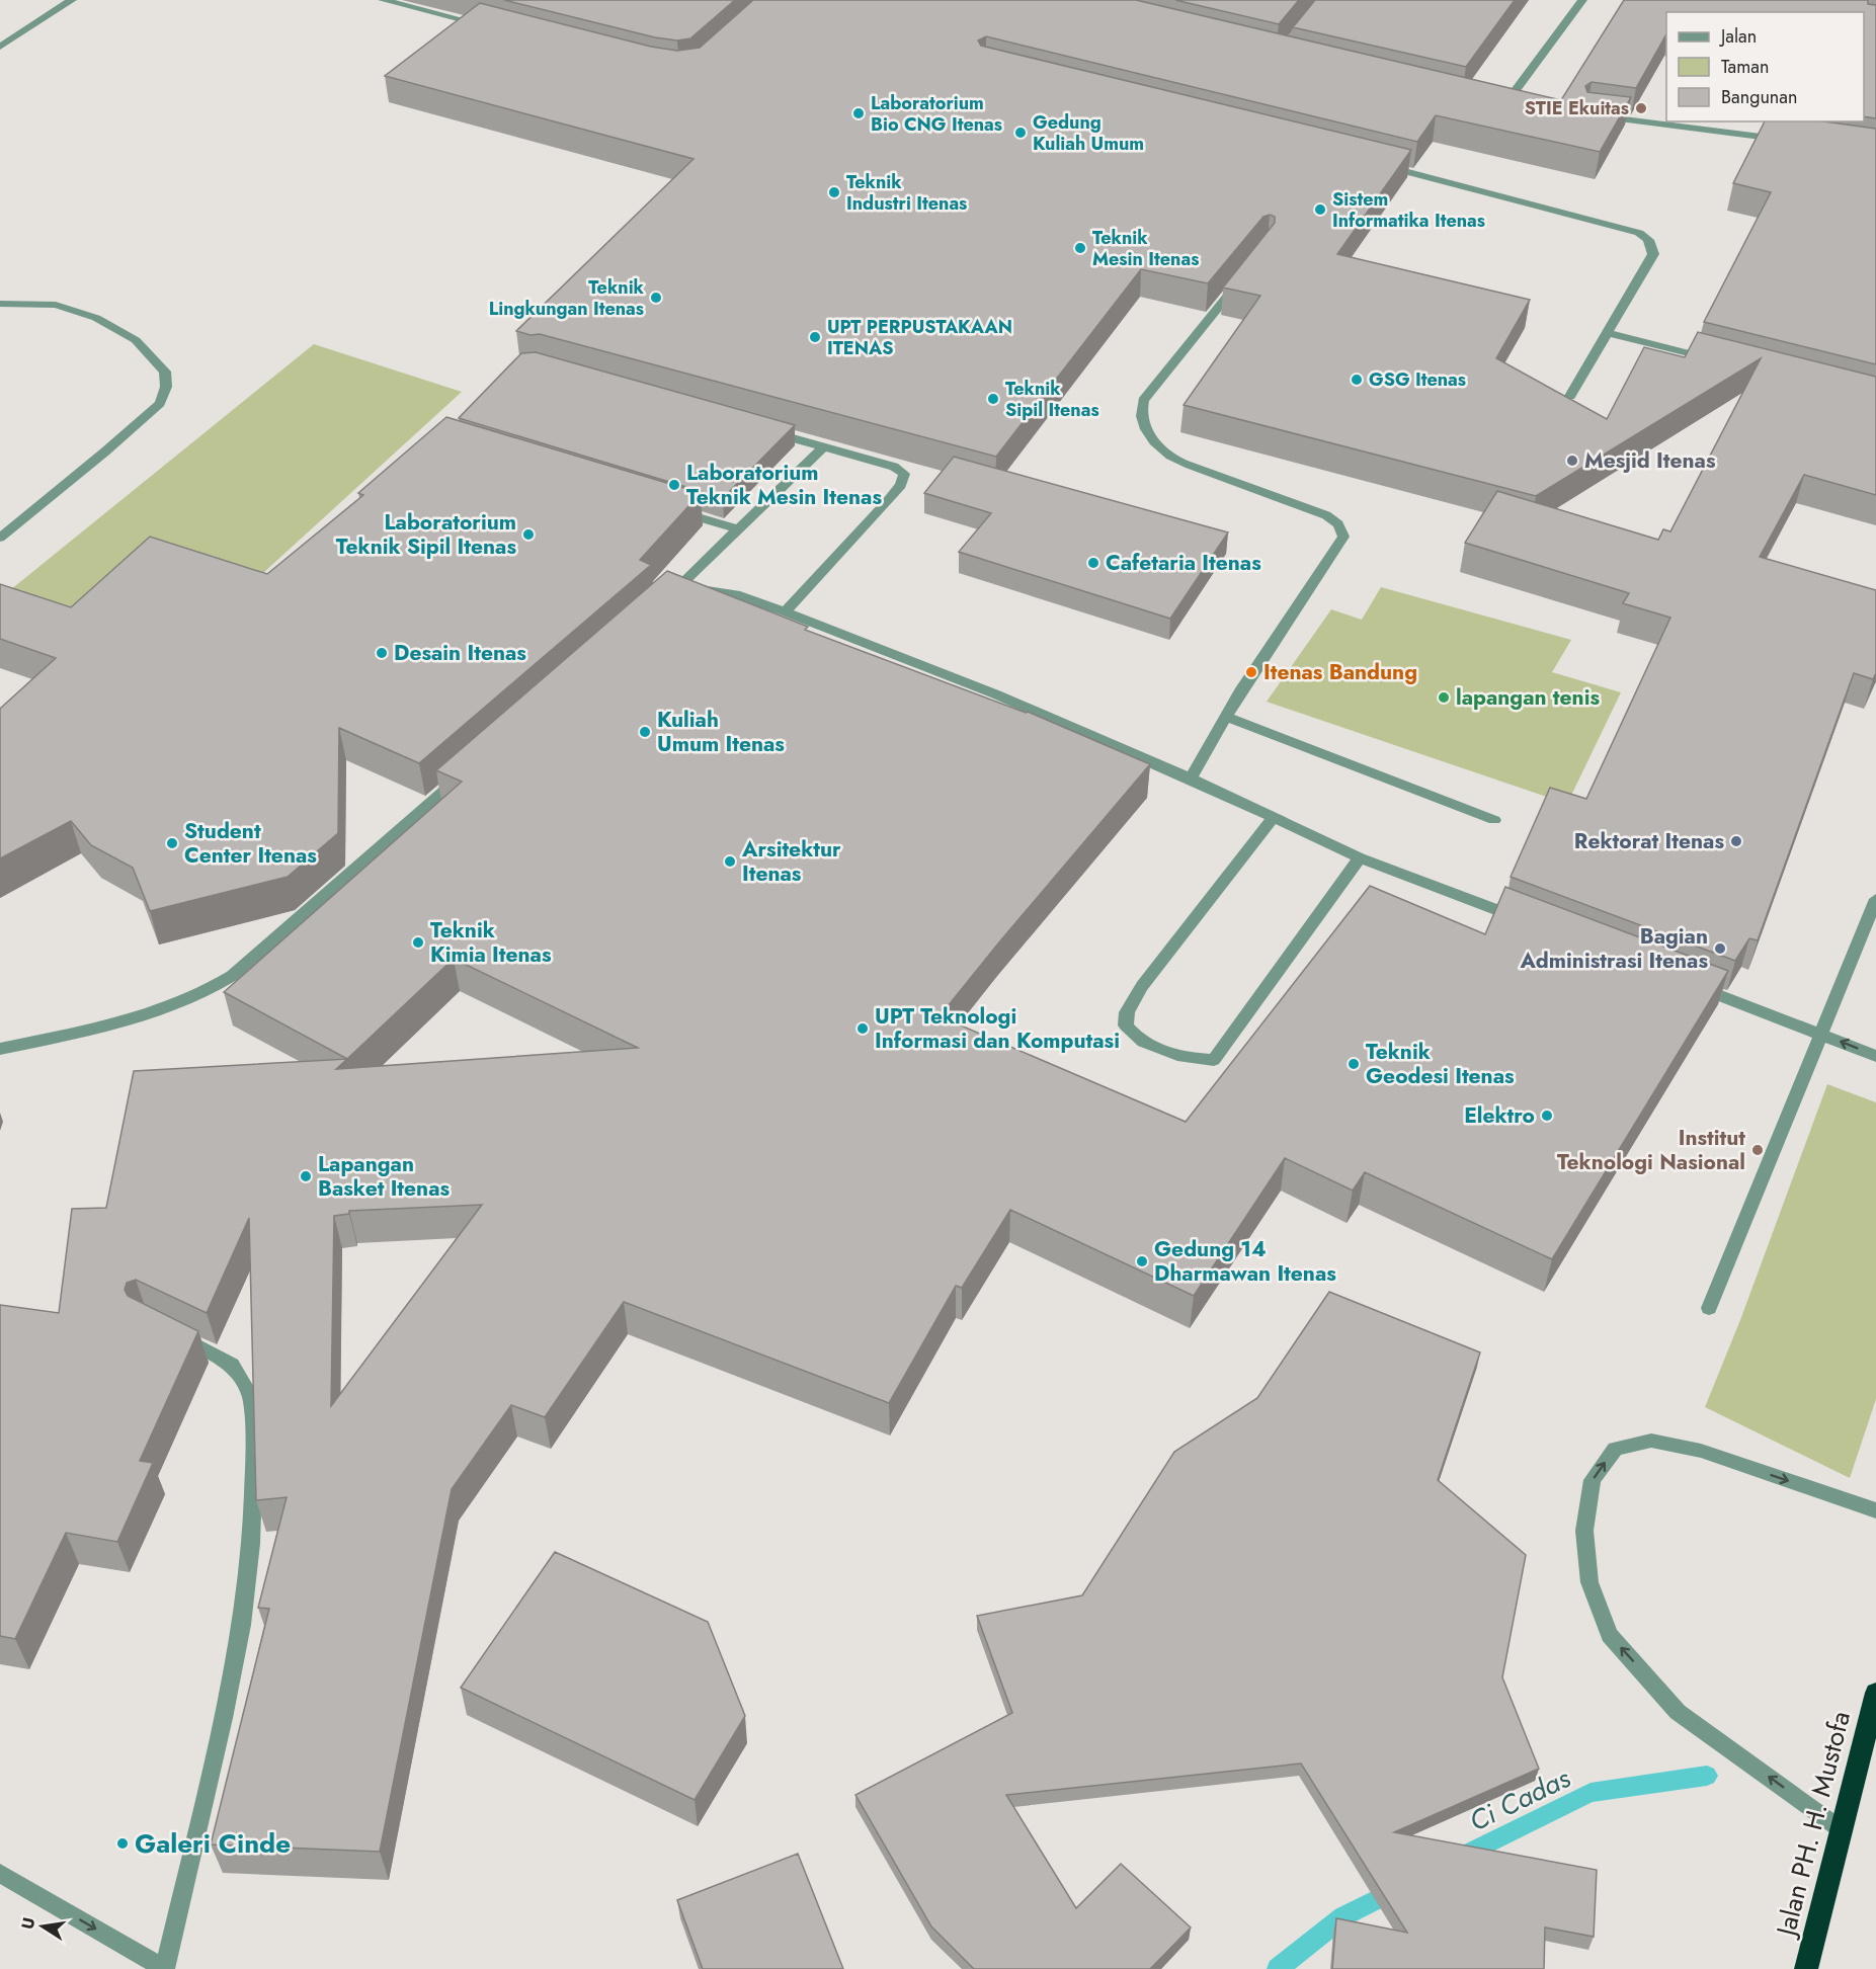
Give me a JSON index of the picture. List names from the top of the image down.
{
  "streets": {
    "highway": ["Jalan PH. H. Mustofa"]
  },
  "water": ["Ci Cadas"],
  "places": [
    "STIE Ekuitas",
    "Laboratorium Bio CNG Itenas",
    "Gedung Kuliah Umum",
    "Teknik Industri Itenas",
    "Sistem Informatika Itenas",
    "Teknik Mesin Itenas",
    "Teknik Lingkungan Itenas",
    "UPT PERPUSTAKAAN ITENAS",
    "GSG Itenas",
    "Teknik Sipil Itenas",
    "Mesjid Itenas",
    "Laboratorium Teknik Mesin Itenas",
    "Laboratorium Teknik Sipil Itenas",
    "Cafetaria Itenas",
    "Desain Itenas",
    "Itenas Bandung",
    "lapangan tenis",
    "Kuliah Umum Itenas",
    "Rektorat Itenas",
    "Student Center Itenas",
    "Arsitektur Itenas",
    "Teknik Kimia Itenas",
    "Bagian Administrasi Itenas",
    "UPT Teknologi Informasi dan Komputasi",
    "Teknik Geodesi Itenas",
    "Elektro",
    "Institut Teknologi Nasional",
    "Lapangan Basket Itenas",
    "Gedung 14 Dharmawan Itenas",
    "Galeri Cinde"
  ],
  "legend": ["Jalan", "Taman", "Bangunan"],
  "north": "left"
}
